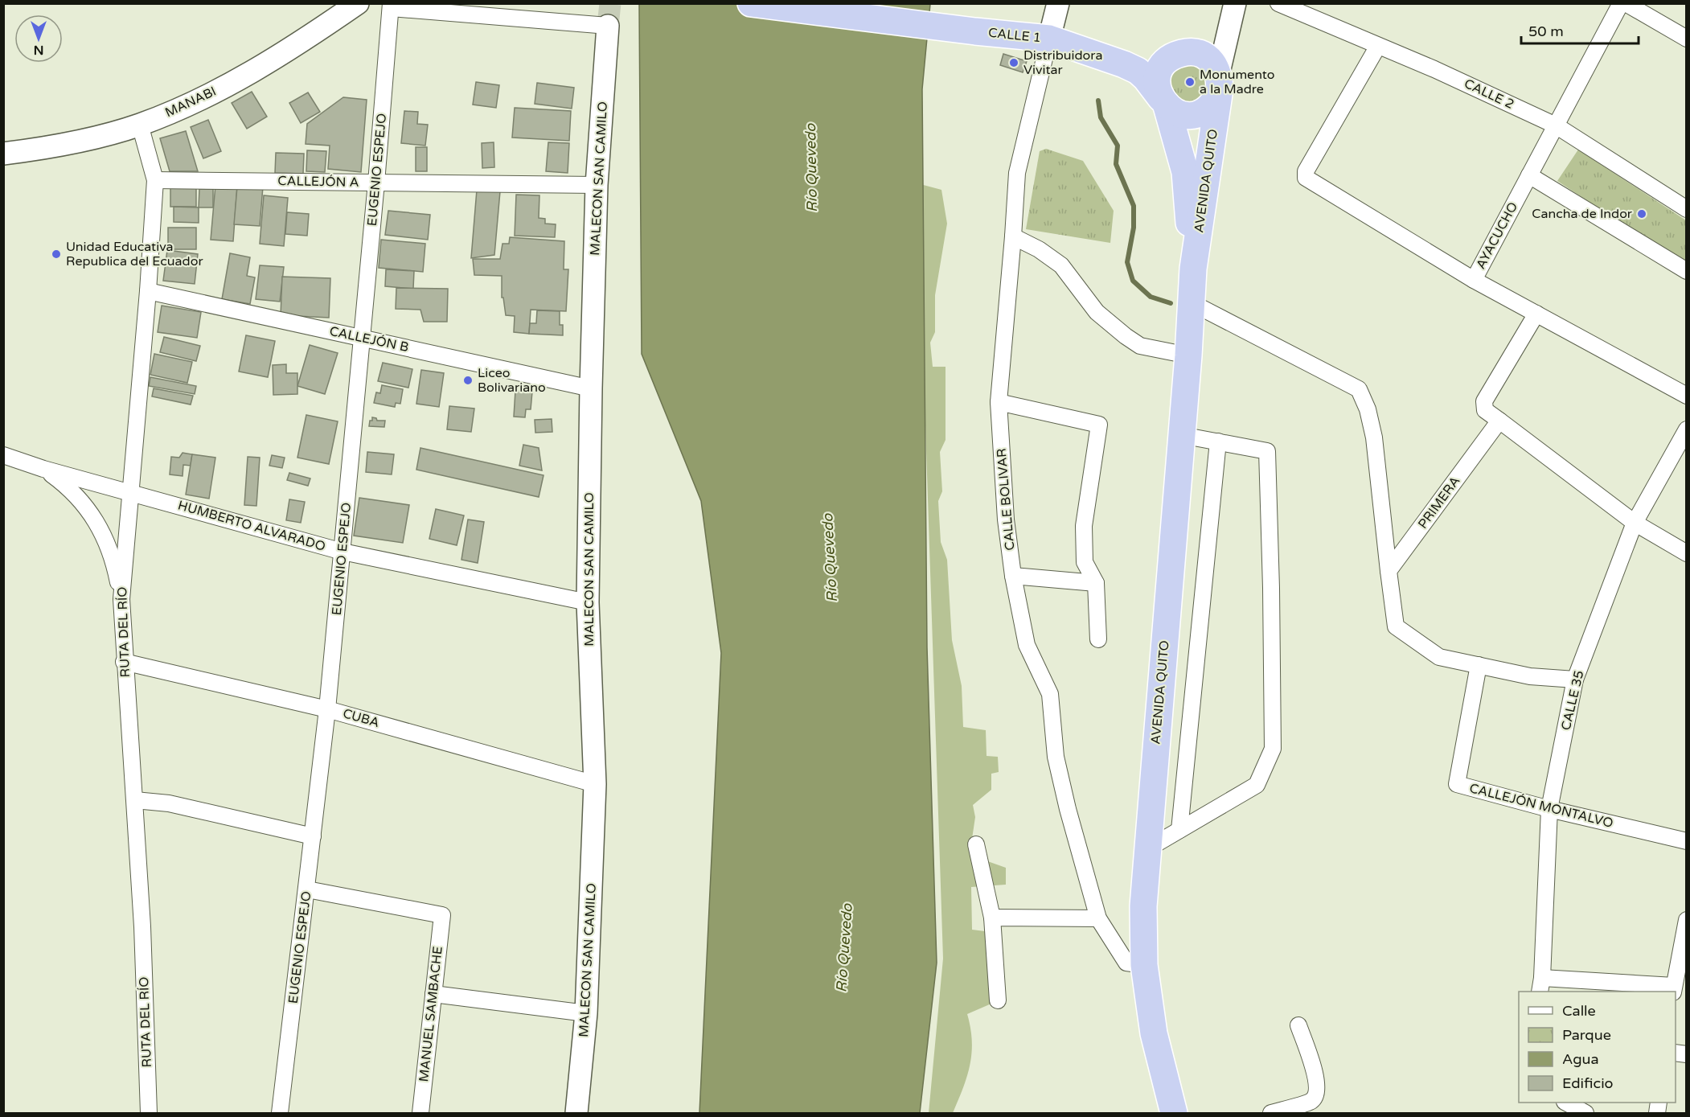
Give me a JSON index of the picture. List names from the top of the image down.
{
  "streets": {
    "highway": ["CALLE 1", "AVENIDA QUITO"],
    "main road": ["MANABI", "MALECON SAN CAMILO", "CALLE BOLIVAR"],
    "street": [
      "CALLE 2",
      "EUGENIO ESPEJO",
      "CALLEJÓN A",
      "AYACUCHO",
      "CALLEJÓN B",
      "PRIMERA",
      "HUMBERTO ALVARADO",
      "RUTA DEL RÍO",
      "CALLE 35",
      "CUBA",
      "CALLEJÓN MONTALVO",
      "MANUEL SAMBACHE"
    ]
  },
  "crossings": [
    ["CALLE 1", "AVENIDA QUITO"],
    ["CALLE 1", "CALLE BOLIVAR"],
    ["CALLE 2", "AYACUCHO"],
    ["MANABI", "RUTA DEL RÍO"],
    ["EUGENIO ESPEJO", "CALLEJÓN A"],
    ["EUGENIO ESPEJO", "CALLEJÓN B"],
    ["EUGENIO ESPEJO", "HUMBERTO ALVARADO"],
    ["EUGENIO ESPEJO", "CUBA"],
    ["EUGENIO ESPEJO", "MANUEL SAMBACHE"],
    ["MALECON SAN CAMILO", "CALLEJÓN A"],
    ["MALECON SAN CAMILO", "CALLEJÓN B"],
    ["MALECON SAN CAMILO", "HUMBERTO ALVARADO"],
    ["MALECON SAN CAMILO", "CUBA"],
    ["AVENIDA QUITO", "CALLE BOLIVAR"],
    ["CALLEJÓN A", "RUTA DEL RÍO"],
    ["CALLEJÓN B", "RUTA DEL RÍO"],
    ["HUMBERTO ALVARADO", "RUTA DEL RÍO"],
    ["RUTA DEL RÍO", "CUBA"],
    ["CALLE 35", "CALLEJÓN MONTALVO"]
  ],
  "water": ["Río Quevedo"],
  "places": [
    "Distribuidora Vivitar",
    "Monumento a la Madre",
    "Cancha de Indor",
    "Unidad Educativa Republica del Ecuador",
    "Liceo Bolivariano"
  ],
  "legend": [
    "Calle",
    "Parque",
    "Agua",
    "Edificio"
  ],
  "scale_bar": "50 m",
  "north": "bottom"
}
